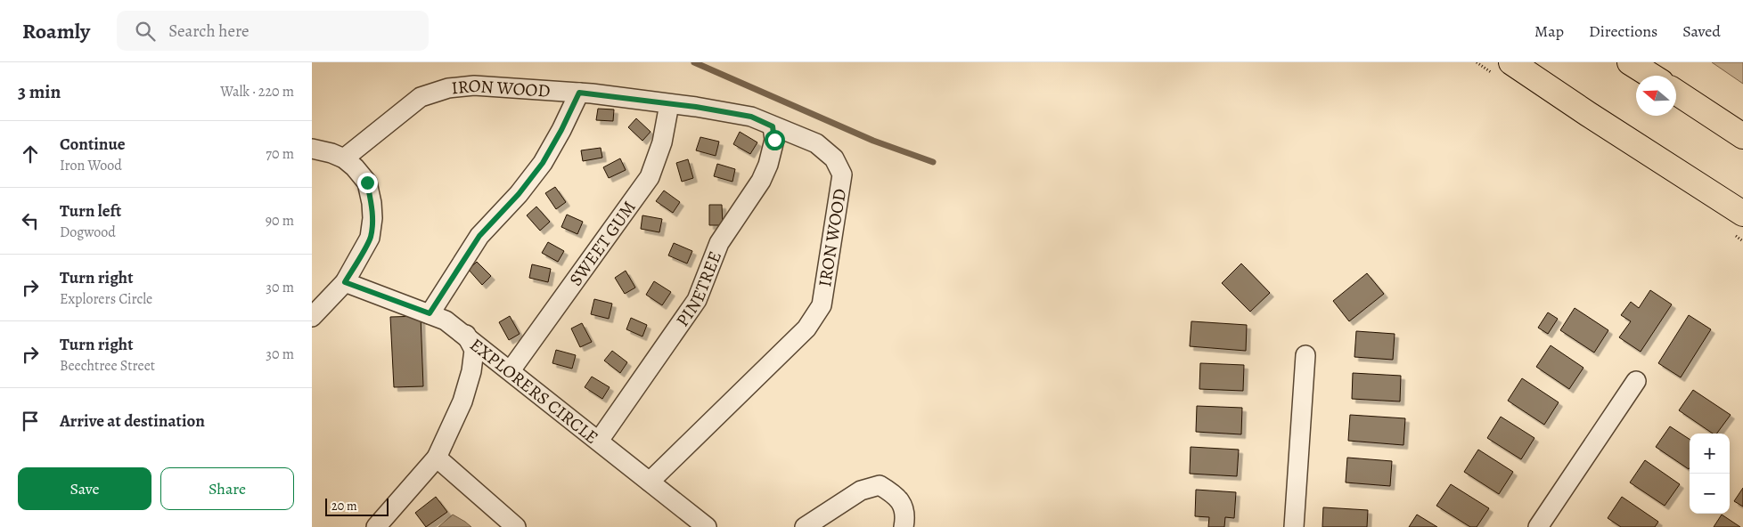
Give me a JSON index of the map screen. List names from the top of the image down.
{
  "streets": {
    "street": [
      "IRON WOOD",
      "SWEET GUM",
      "PINETREE",
      "EXPLORERS CIRCLE"
    ]
  },
  "crossings": [
    ["IRON WOOD", "SWEET GUM"],
    ["IRON WOOD", "PINETREE"],
    ["IRON WOOD", "EXPLORERS CIRCLE"],
    ["SWEET GUM", "EXPLORERS CIRCLE"],
    ["PINETREE", "EXPLORERS CIRCLE"]
  ],
  "scale_bar": "20 m",
  "north": "left",
  "page": {
    "header": "Roamly",
    "search": "Search here",
    "nav": ["Map", "Directions", "Saved"],
    "heading": ["3 min", "Walk · 220 m"],
    "list": [
      ["Continue", "Iron Wood", "70 m"],
      ["Turn left", "Dogwood", "90 m"],
      ["Turn right", "Explorers Circle", "30 m"],
      ["Turn right", "Beechtree Street", "30 m"],
      "Arrive at destination"
    ],
    "map_buttons": ["+", "−"],
    "buttons": ["Save", "Share"],
    "scale": "20 m"
  }
}
